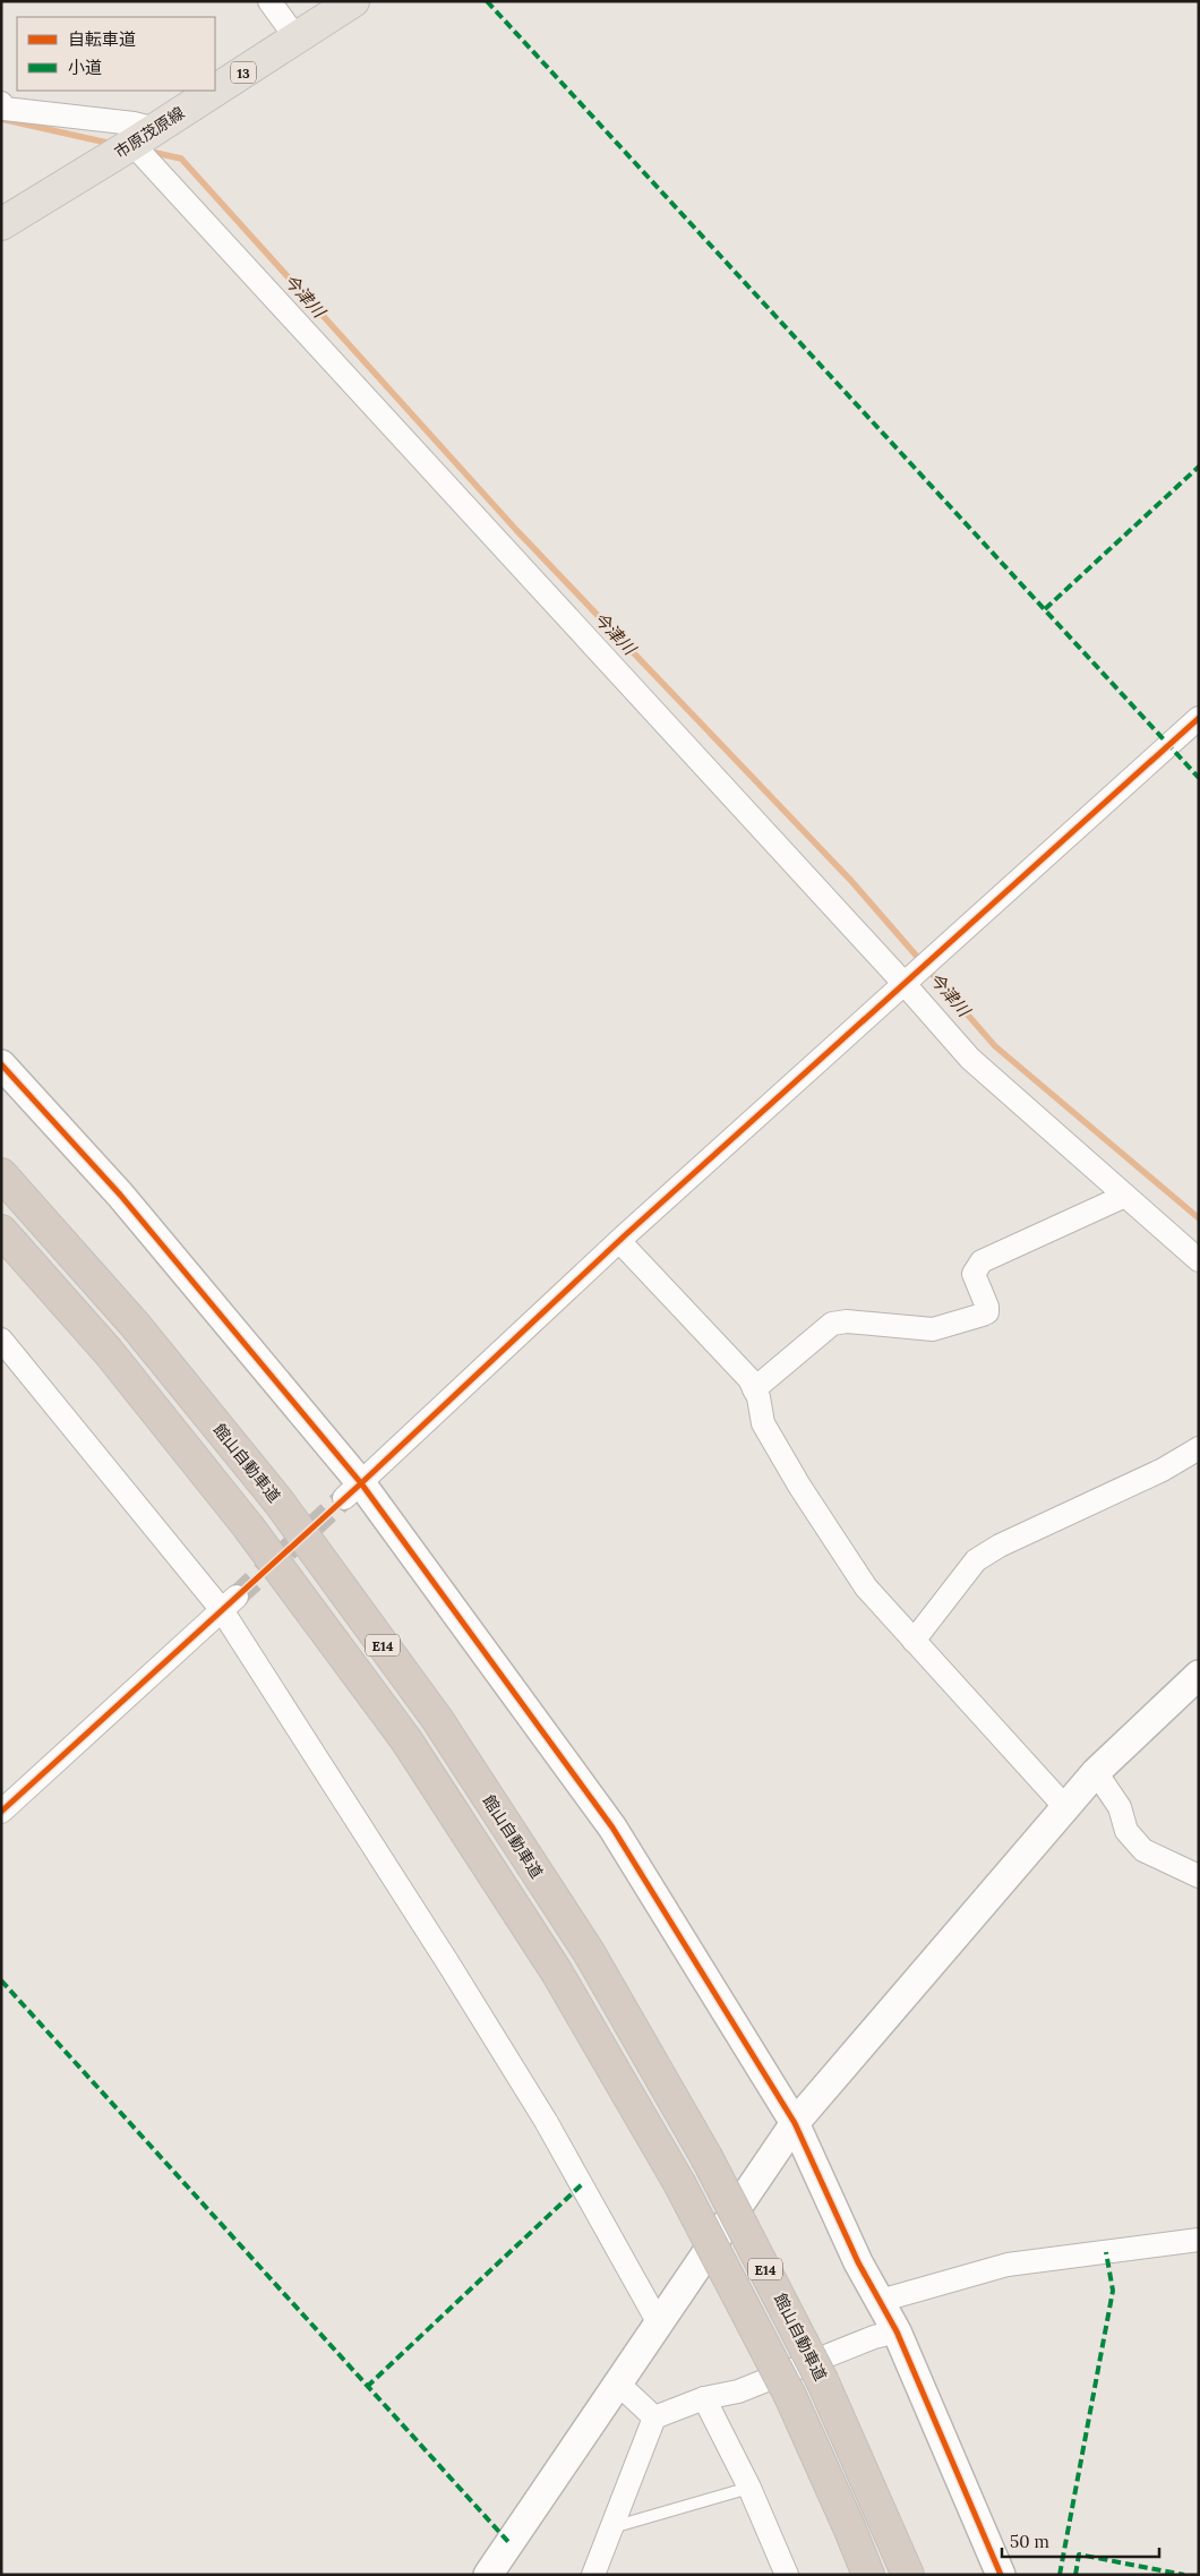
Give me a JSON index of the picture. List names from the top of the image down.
{
  "streets": {
    "highway": ["館山自動車道", "E14"],
    "main road": ["13", "市原茂原線"]
  },
  "water": ["今津川"],
  "legend": ["自転車道", "小道"],
  "scale_bar": "50 m"
}
